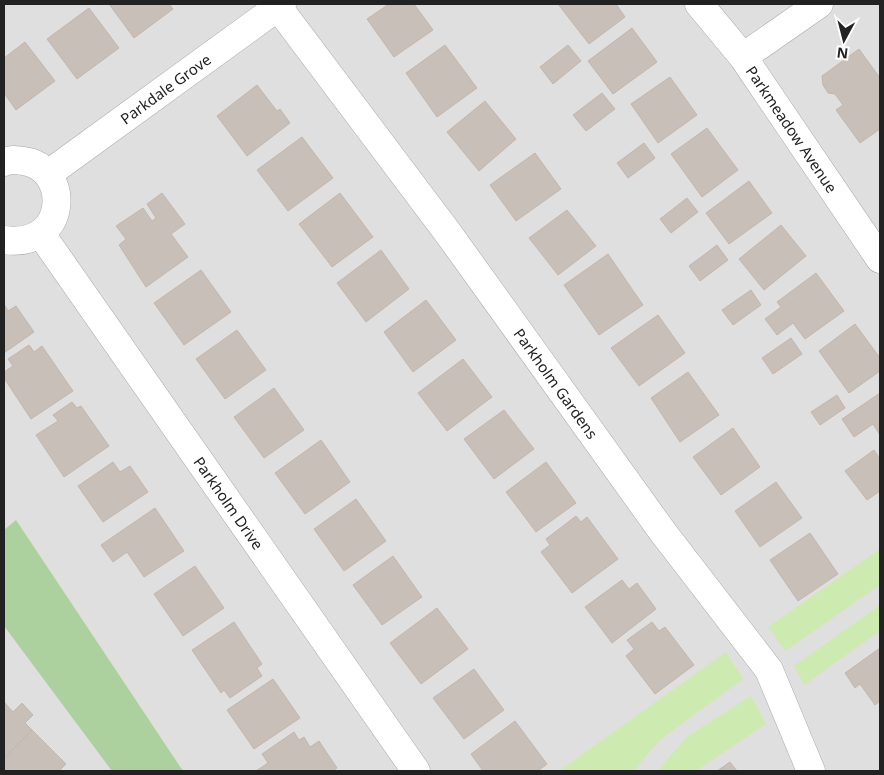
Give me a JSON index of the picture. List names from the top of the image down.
{
  "streets": {
    "street": [
      "Parkdale Grove",
      "Parkmeadow Avenue",
      "Parkholm Gardens",
      "Parkholm Drive"
    ]
  },
  "crossings": [
    ["Parkdale Grove", "Parkholm Gardens"]
  ],
  "north": "bottom"
}
